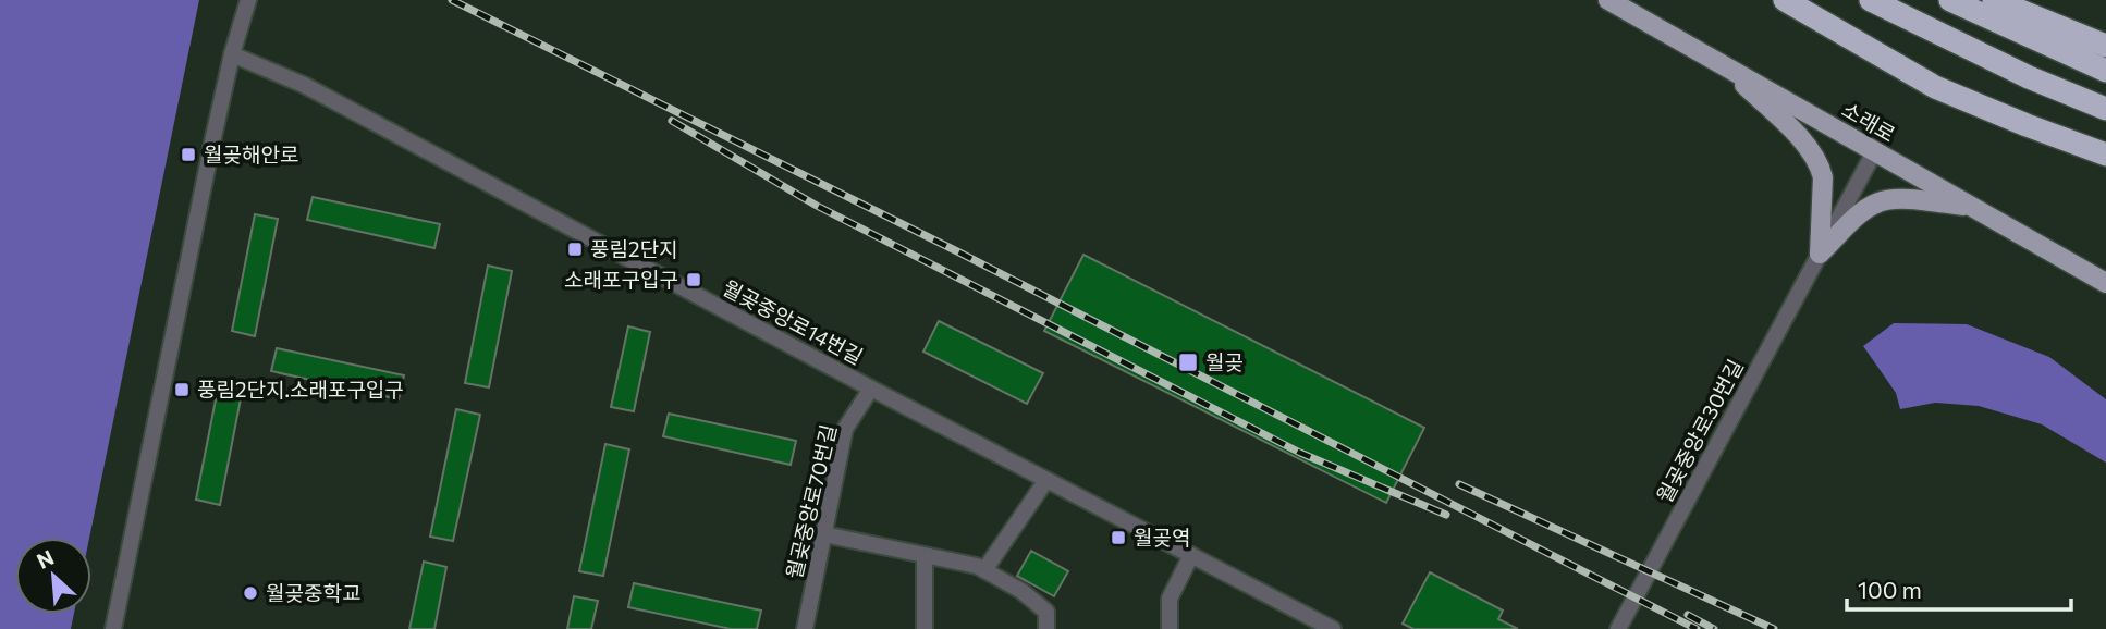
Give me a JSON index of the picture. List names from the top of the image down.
{
  "streets": {
    "main road": ["소래로"],
    "street": ["월곶중앙로14번길", "월곶중앙로30번길", "월곶중앙로70번길"]
  },
  "crossings": [
    ["소래로", "월곶중앙로30번길"],
    ["월곶중앙로14번길", "월곶중앙로70번길"]
  ],
  "places": {
    "transit": [
      "월곶해안로",
      "풍림2단지",
      "소래포구입구",
      "월곶",
      "풍림2단지.소래포구입구",
      "월곶역"
    ],
    "other": ["월곶중학교"]
  },
  "scale_bar": "100 m",
  "north": "top left"
}
